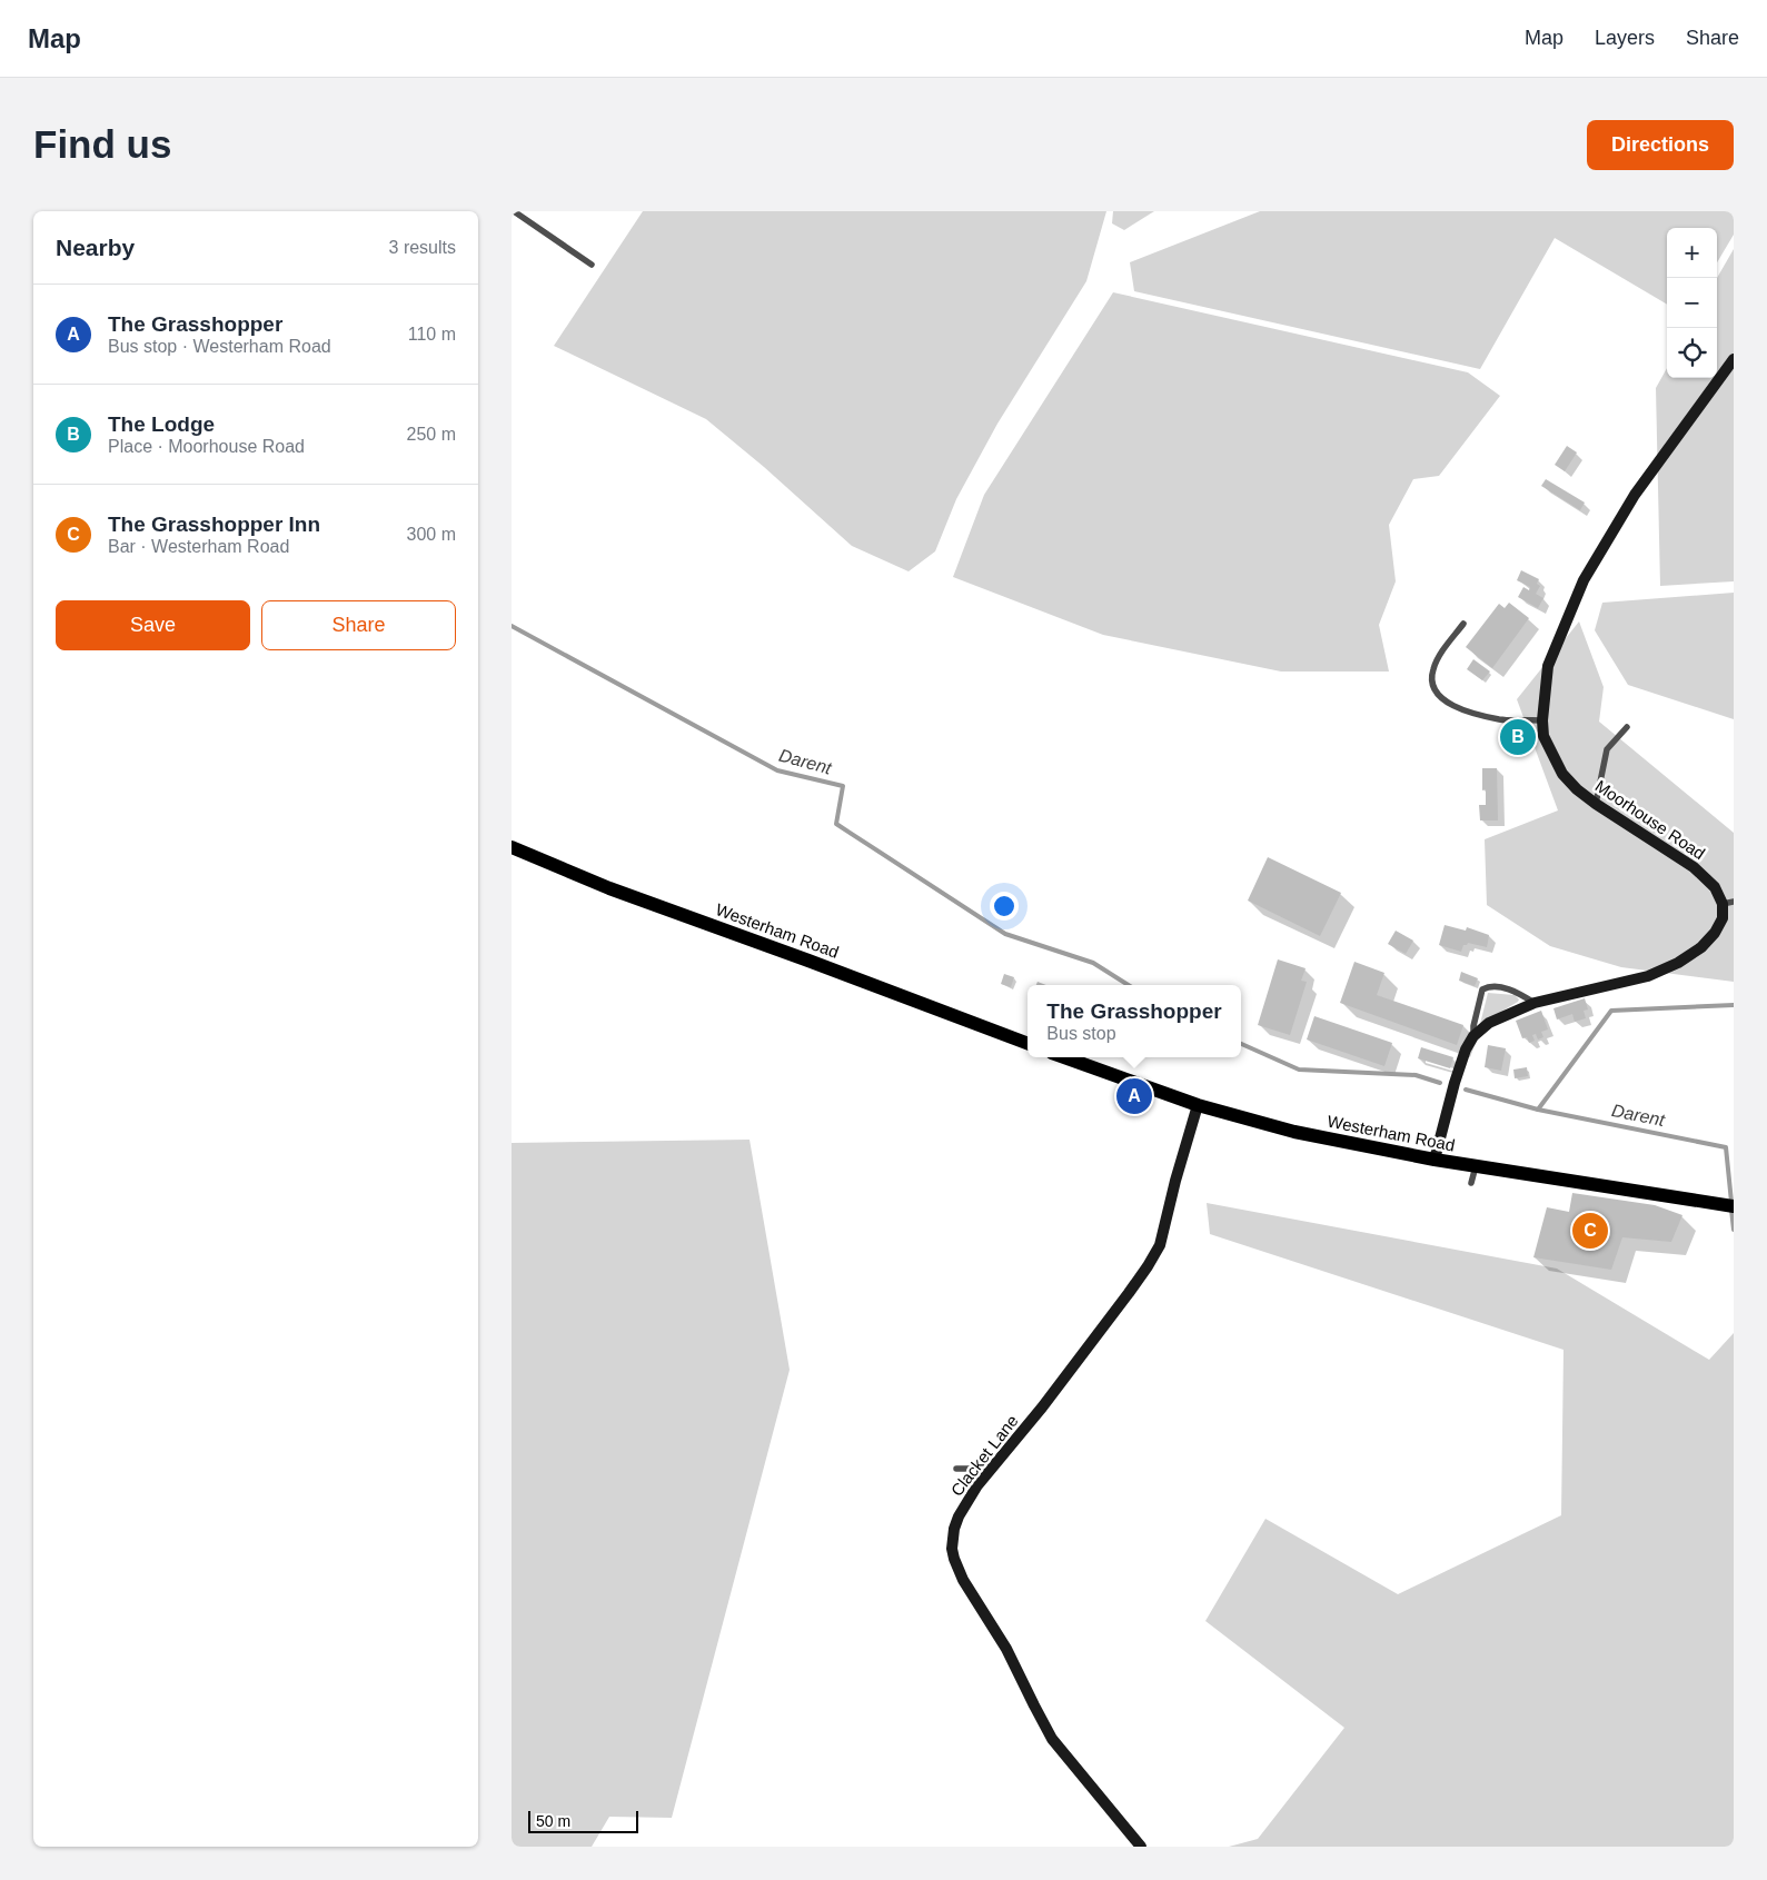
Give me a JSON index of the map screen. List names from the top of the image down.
{
  "streets": {
    "main road": ["Westerham Road"],
    "street": ["Moorhouse Road", "Clacket Lane"]
  },
  "crossings": [
    ["Moorhouse Road", "Westerham Road"],
    ["Westerham Road", "Clacket Lane"]
  ],
  "water": ["Darent"],
  "scale_bar": "50 m",
  "page": {
    "header": "Map",
    "nav": ["Map", "Layers", "Share"],
    "buttons": [
      "Directions",
      ["Save", "Share"]
    ],
    "title": "Find us",
    "heading": ["Nearby", "3 results"],
    "map_buttons": ["+", "−"],
    "list": [
      {
        "mark": "A",
        "name": "The Grasshopper",
        "note": "Bus stop · Westerham Road",
        "value": "110 m"
      },
      {
        "mark": "B",
        "name": "The Lodge",
        "note": "Place · Moorhouse Road",
        "value": "250 m"
      },
      {
        "mark": "C",
        "name": "The Grasshopper Inn",
        "note": "Bar · Westerham Road",
        "value": "300 m"
      }
    ],
    "pins": ["B", "A", "C"],
    "popup": ["The Grasshopper", "Bus stop"],
    "scale": "50 m"
  }
}
